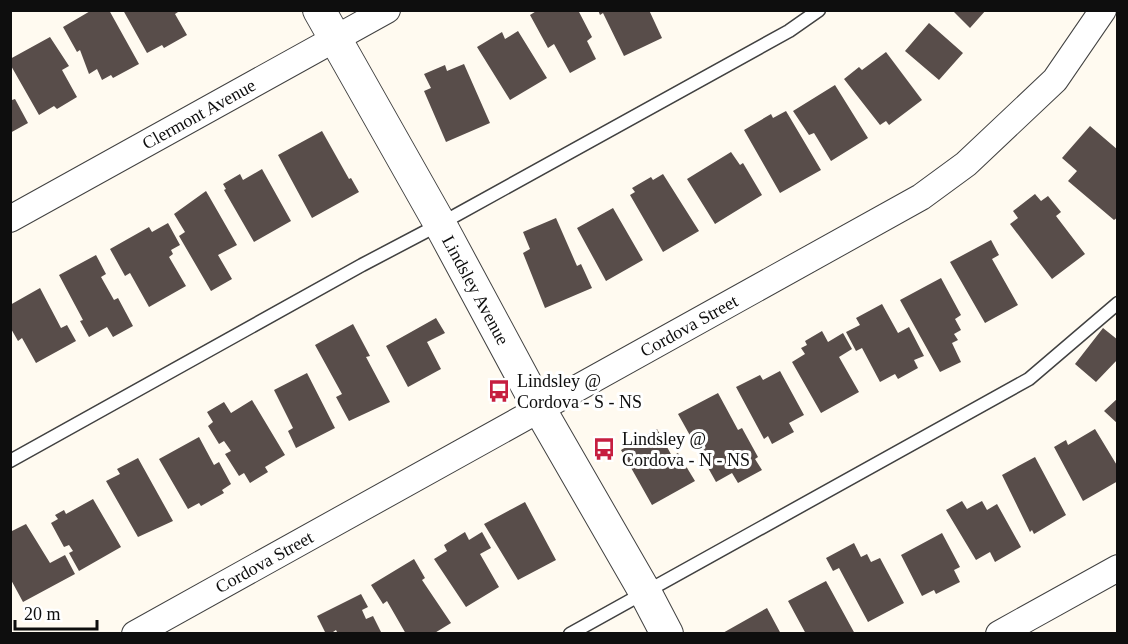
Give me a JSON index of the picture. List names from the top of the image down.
{
  "streets": {
    "street": ["Clermont Avenue", "Lindsley Avenue", "Cordova Street"]
  },
  "crossings": [
    ["Clermont Avenue", "Lindsley Avenue"],
    ["Lindsley Avenue", "Cordova Street"]
  ],
  "places": {
    "bus stop": ["Lindsley @ Cordova - S - NS", "Lindsley @ Cordova - N - NS"]
  },
  "scale_bar": "20 m"
}
